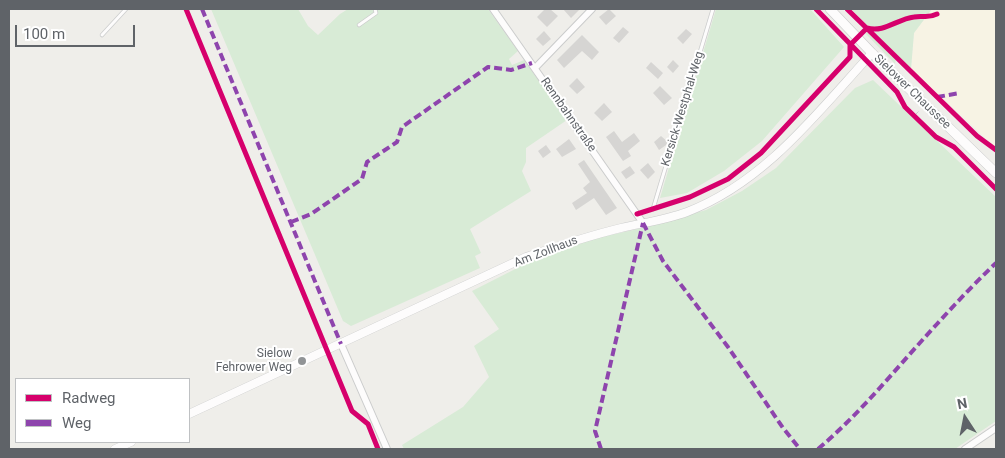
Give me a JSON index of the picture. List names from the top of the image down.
{
  "streets": {
    "main road": ["Sielower Chaussee"],
    "street": ["Rennbahnstraße", "Am Zollhaus"],
    "lane": ["Kersick-Westphal-Weg"]
  },
  "crossings": [
    ["Sielower Chaussee", "Am Zollhaus"],
    ["Rennbahnstraße", "Am Zollhaus"]
  ],
  "places": ["Sielow Fehrower Weg"],
  "legend": ["Radweg", "Weg"],
  "scale_bar": "100 m",
  "north": "top"
}
